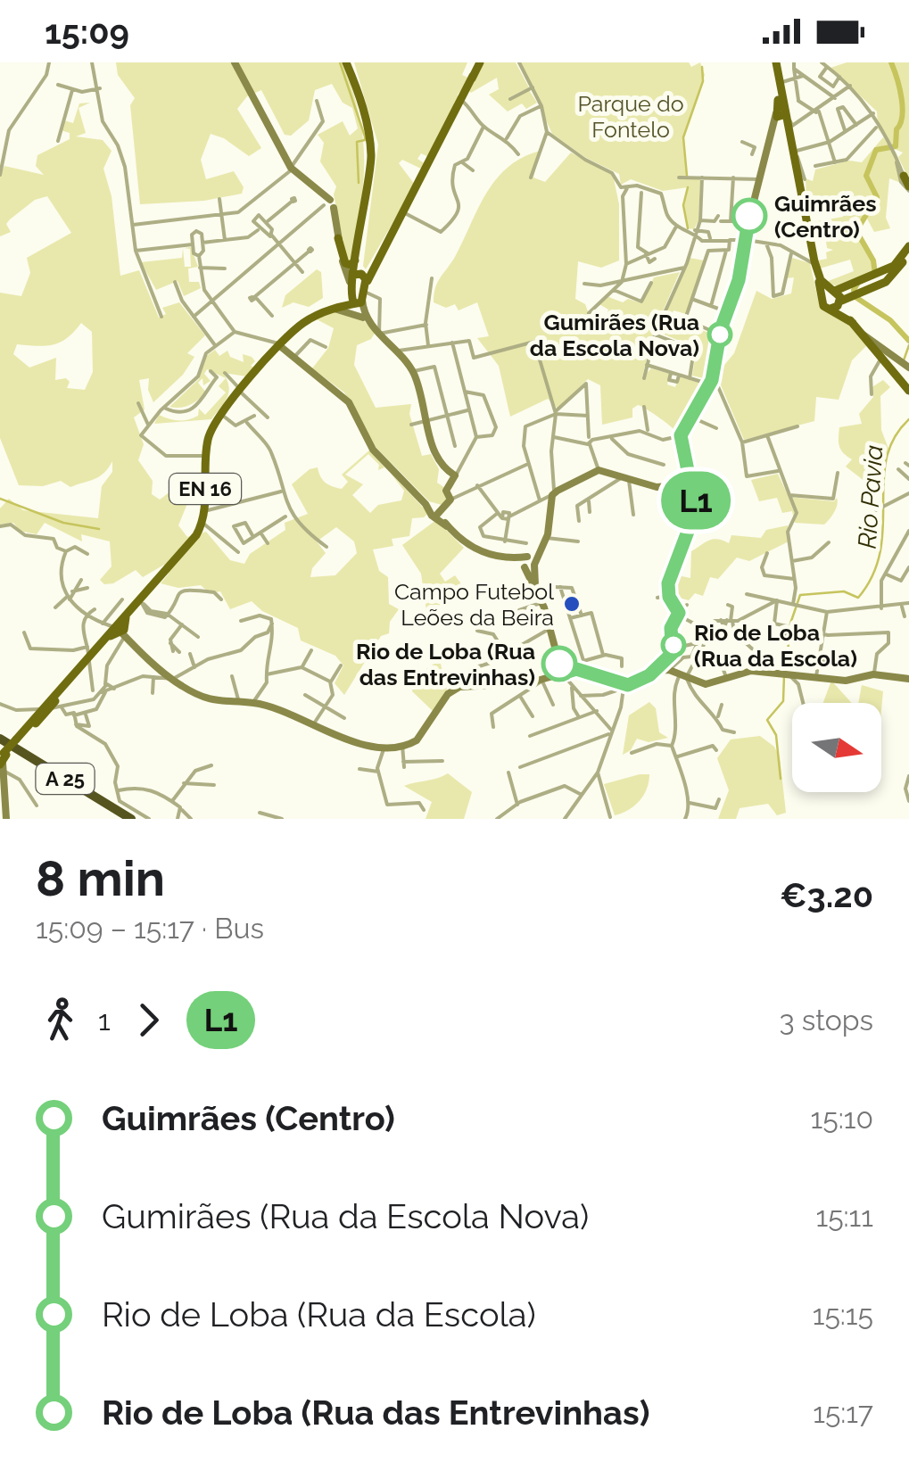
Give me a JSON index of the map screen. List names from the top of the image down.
{
  "streets": {
    "highway": ["A 25"],
    "main road": ["EN 16"]
  },
  "crossings": [
    ["EN 16", "A 25"]
  ],
  "water": ["Rio Pavia"],
  "parks": ["Parque do Fontelo"],
  "places": [
    "Guimrães (Centro)",
    "Gumirães (Rua da Escola Nova)",
    "Campo Futebol Leões da Beira",
    "Rio de Loba (Rua da Escola)",
    "Rio de Loba (Rua das Entrevinhas)"
  ],
  "lines": ["bus line L1"],
  "north": "right",
  "page": {
    "status": "15:09",
    "on_map": "L1",
    "heading": ["8 min", "15:09 – 15:17 · Bus", "€3.20"],
    "legs": ["1", "L1", "3 stops"],
    "list": [
      {
        "name": "Guimrães (Centro)",
        "value": "15:10"
      },
      {
        "name": "Gumirães (Rua da Escola Nova)",
        "value": "15:11"
      },
      {
        "name": "Rio de Loba (Rua da Escola)",
        "value": "15:15"
      },
      {
        "name": "Rio de Loba (Rua das Entrevinhas)",
        "value": "15:17"
      }
    ]
  }
}
